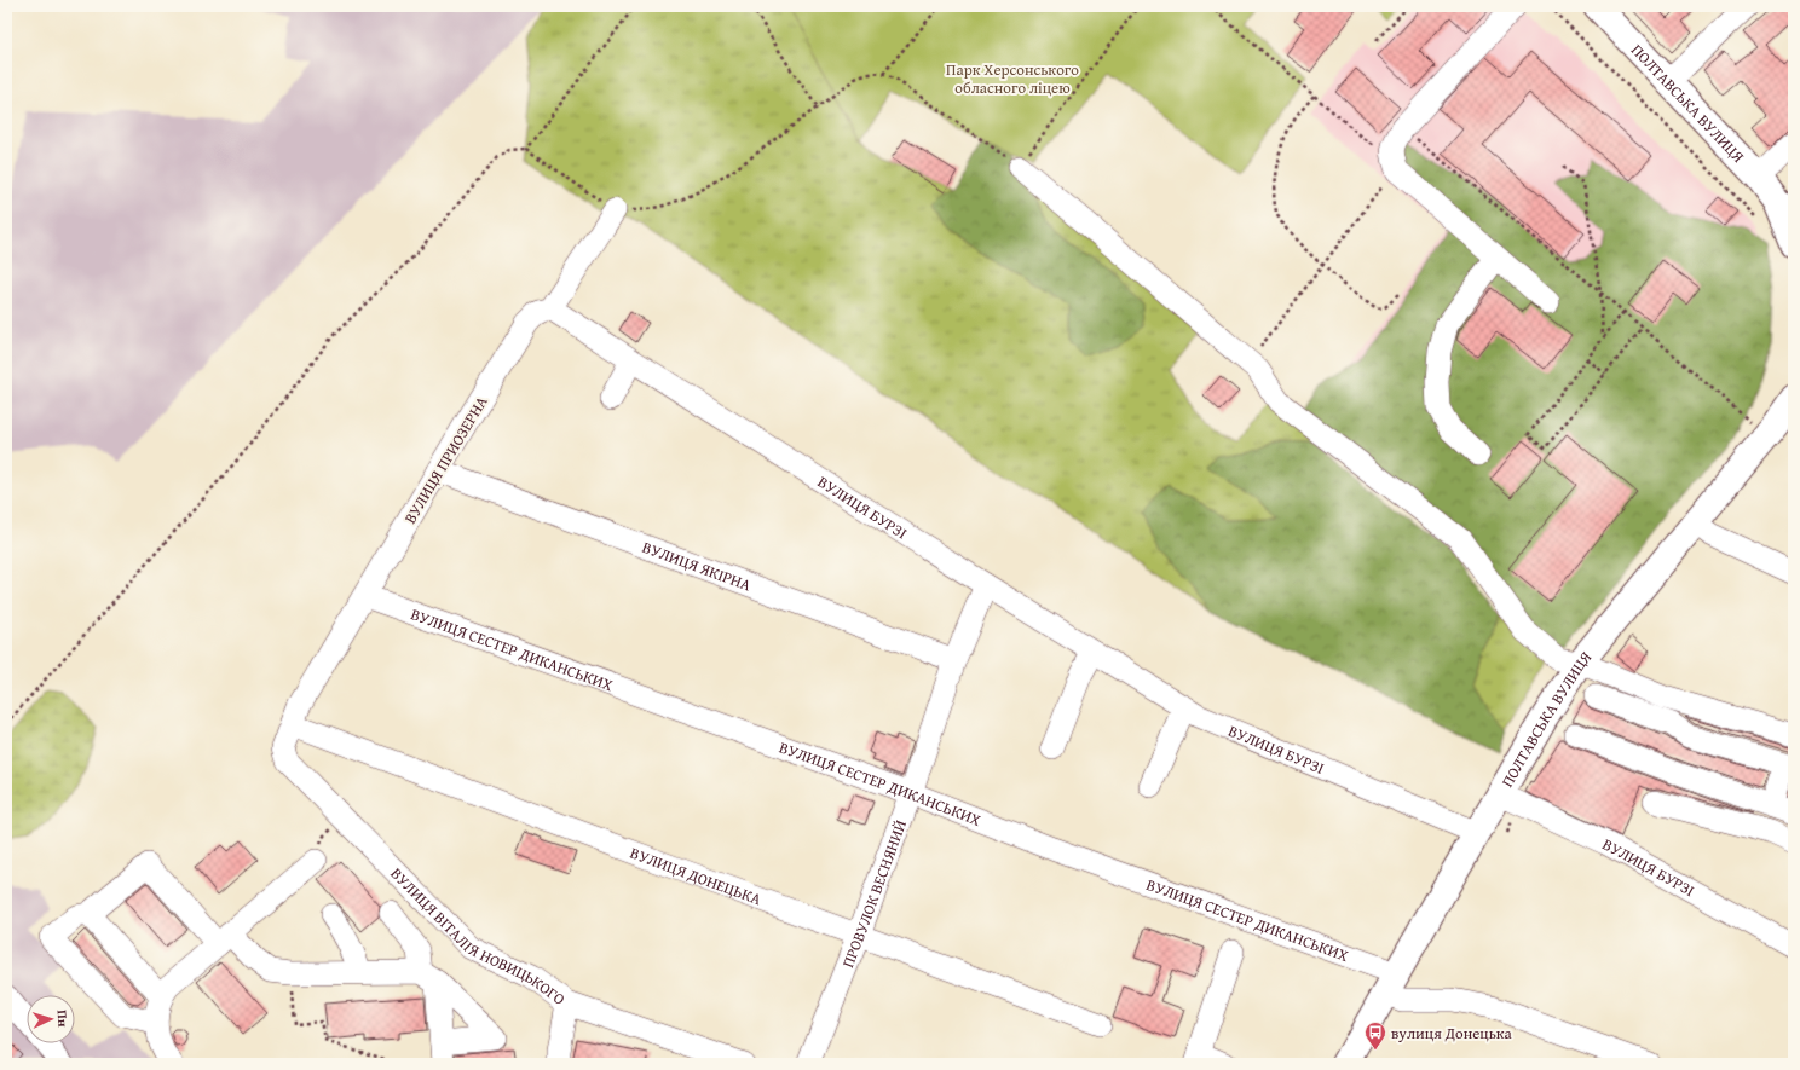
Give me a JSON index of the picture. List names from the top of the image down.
{
  "streets": {
    "main road": ["ПОЛТАВСЬКА ВУЛИЦЯ"],
    "street": [
      "ВУЛИЦЯ ПРИОЗЕРНА",
      "ВУЛИЦЯ БУРЗІ",
      "ВУЛИЦЯ ЯКІРНА",
      "ВУЛИЦЯ СЕСТЕР ДИКАНСЬКИХ",
      "ВУЛИЦЯ ДОНЕЦЬКА",
      "ПРОВУЛОК ВЕСНЯНИЙ",
      "ВУЛИЦЯ ВІТАЛІЯ НОВИЦЬКОГО"
    ]
  },
  "crossings": [
    ["ПОЛТАВСЬКА ВУЛИЦЯ", "ВУЛИЦЯ БУРЗІ"],
    ["ПОЛТАВСЬКА ВУЛИЦЯ", "ВУЛИЦЯ СЕСТЕР ДИКАНСЬКИХ"],
    ["ВУЛИЦЯ ПРИОЗЕРНА", "ВУЛИЦЯ БУРЗІ"],
    ["ВУЛИЦЯ ПРИОЗЕРНА", "ВУЛИЦЯ ЯКІРНА"],
    ["ВУЛИЦЯ ПРИОЗЕРНА", "ВУЛИЦЯ СЕСТЕР ДИКАНСЬКИХ"],
    ["ВУЛИЦЯ ПРИОЗЕРНА", "ВУЛИЦЯ ДОНЕЦЬКА"],
    ["ВУЛИЦЯ ПРИОЗЕРНА", "ВУЛИЦЯ ВІТАЛІЯ НОВИЦЬКОГО"],
    ["ВУЛИЦЯ БУРЗІ", "ПРОВУЛОК ВЕСНЯНИЙ"],
    ["ВУЛИЦЯ ЯКІРНА", "ПРОВУЛОК ВЕСНЯНИЙ"],
    ["ВУЛИЦЯ СЕСТЕР ДИКАНСЬКИХ", "ПРОВУЛОК ВЕСНЯНИЙ"],
    ["ВУЛИЦЯ ДОНЕЦЬКА", "ПРОВУЛОК ВЕСНЯНИЙ"],
    ["ВУЛИЦЯ ДОНЕЦЬКА", "ВУЛИЦЯ ВІТАЛІЯ НОВИЦЬКОГО"]
  ],
  "parks": ["Парк Херсонського обласного ліцею"],
  "places": {
    "bus stop": ["вулиця Донецька"]
  },
  "north": "right"
}
